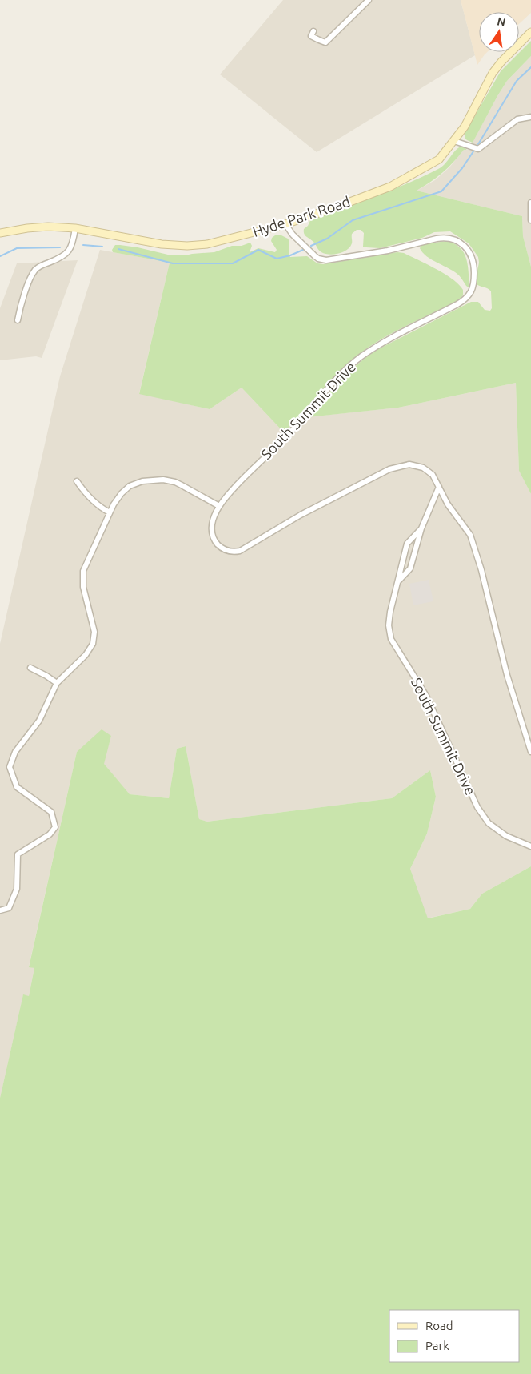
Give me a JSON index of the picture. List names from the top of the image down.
{
  "streets": {
    "main road": ["Hyde Park Road"],
    "street": ["South Summit Drive"]
  },
  "crossings": [
    ["Hyde Park Road", "South Summit Drive"]
  ],
  "legend": ["Road", "Park"],
  "north": "top"
}
